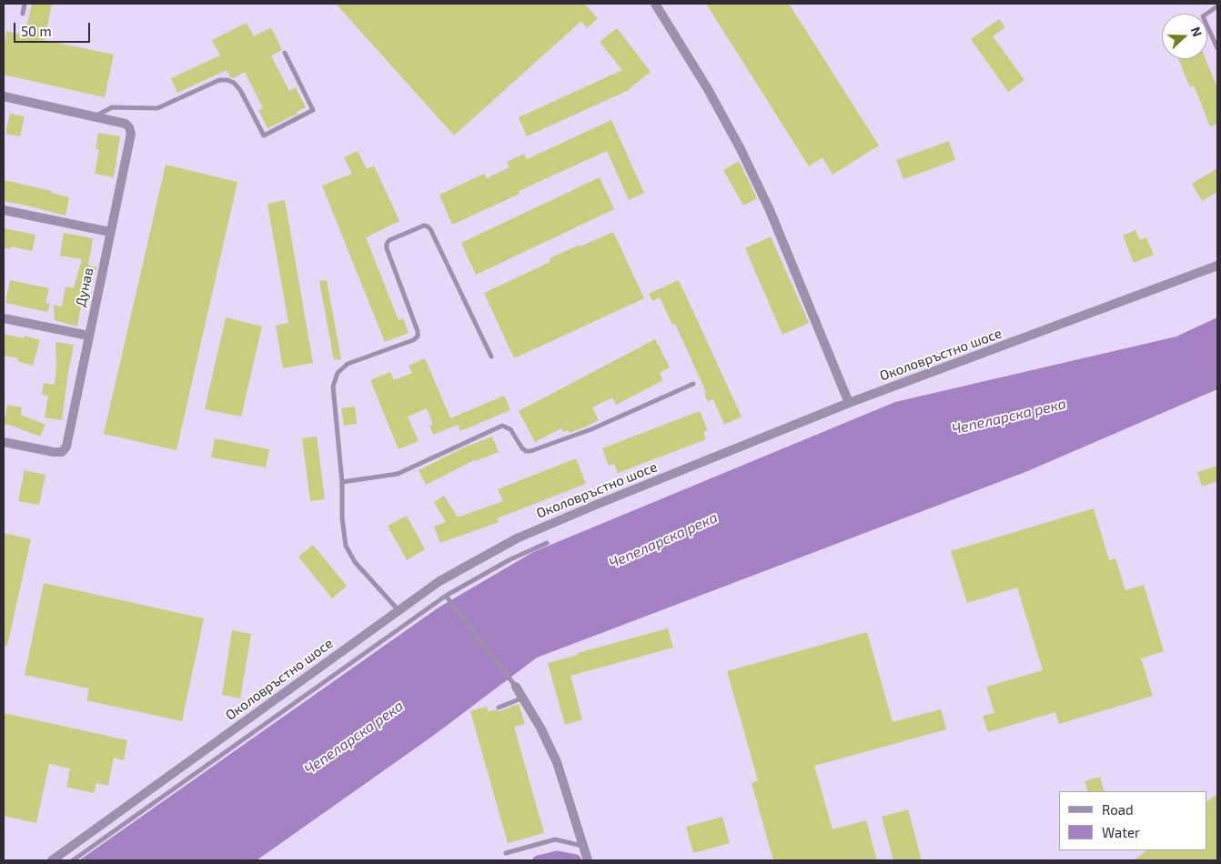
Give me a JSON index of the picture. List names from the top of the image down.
{
  "streets": {
    "street": ["Дунав", "Околовръстно шосе"]
  },
  "water": ["Чепеларска река"],
  "legend": ["Road", "Water"],
  "scale_bar": "50 m",
  "north": "right"
}
